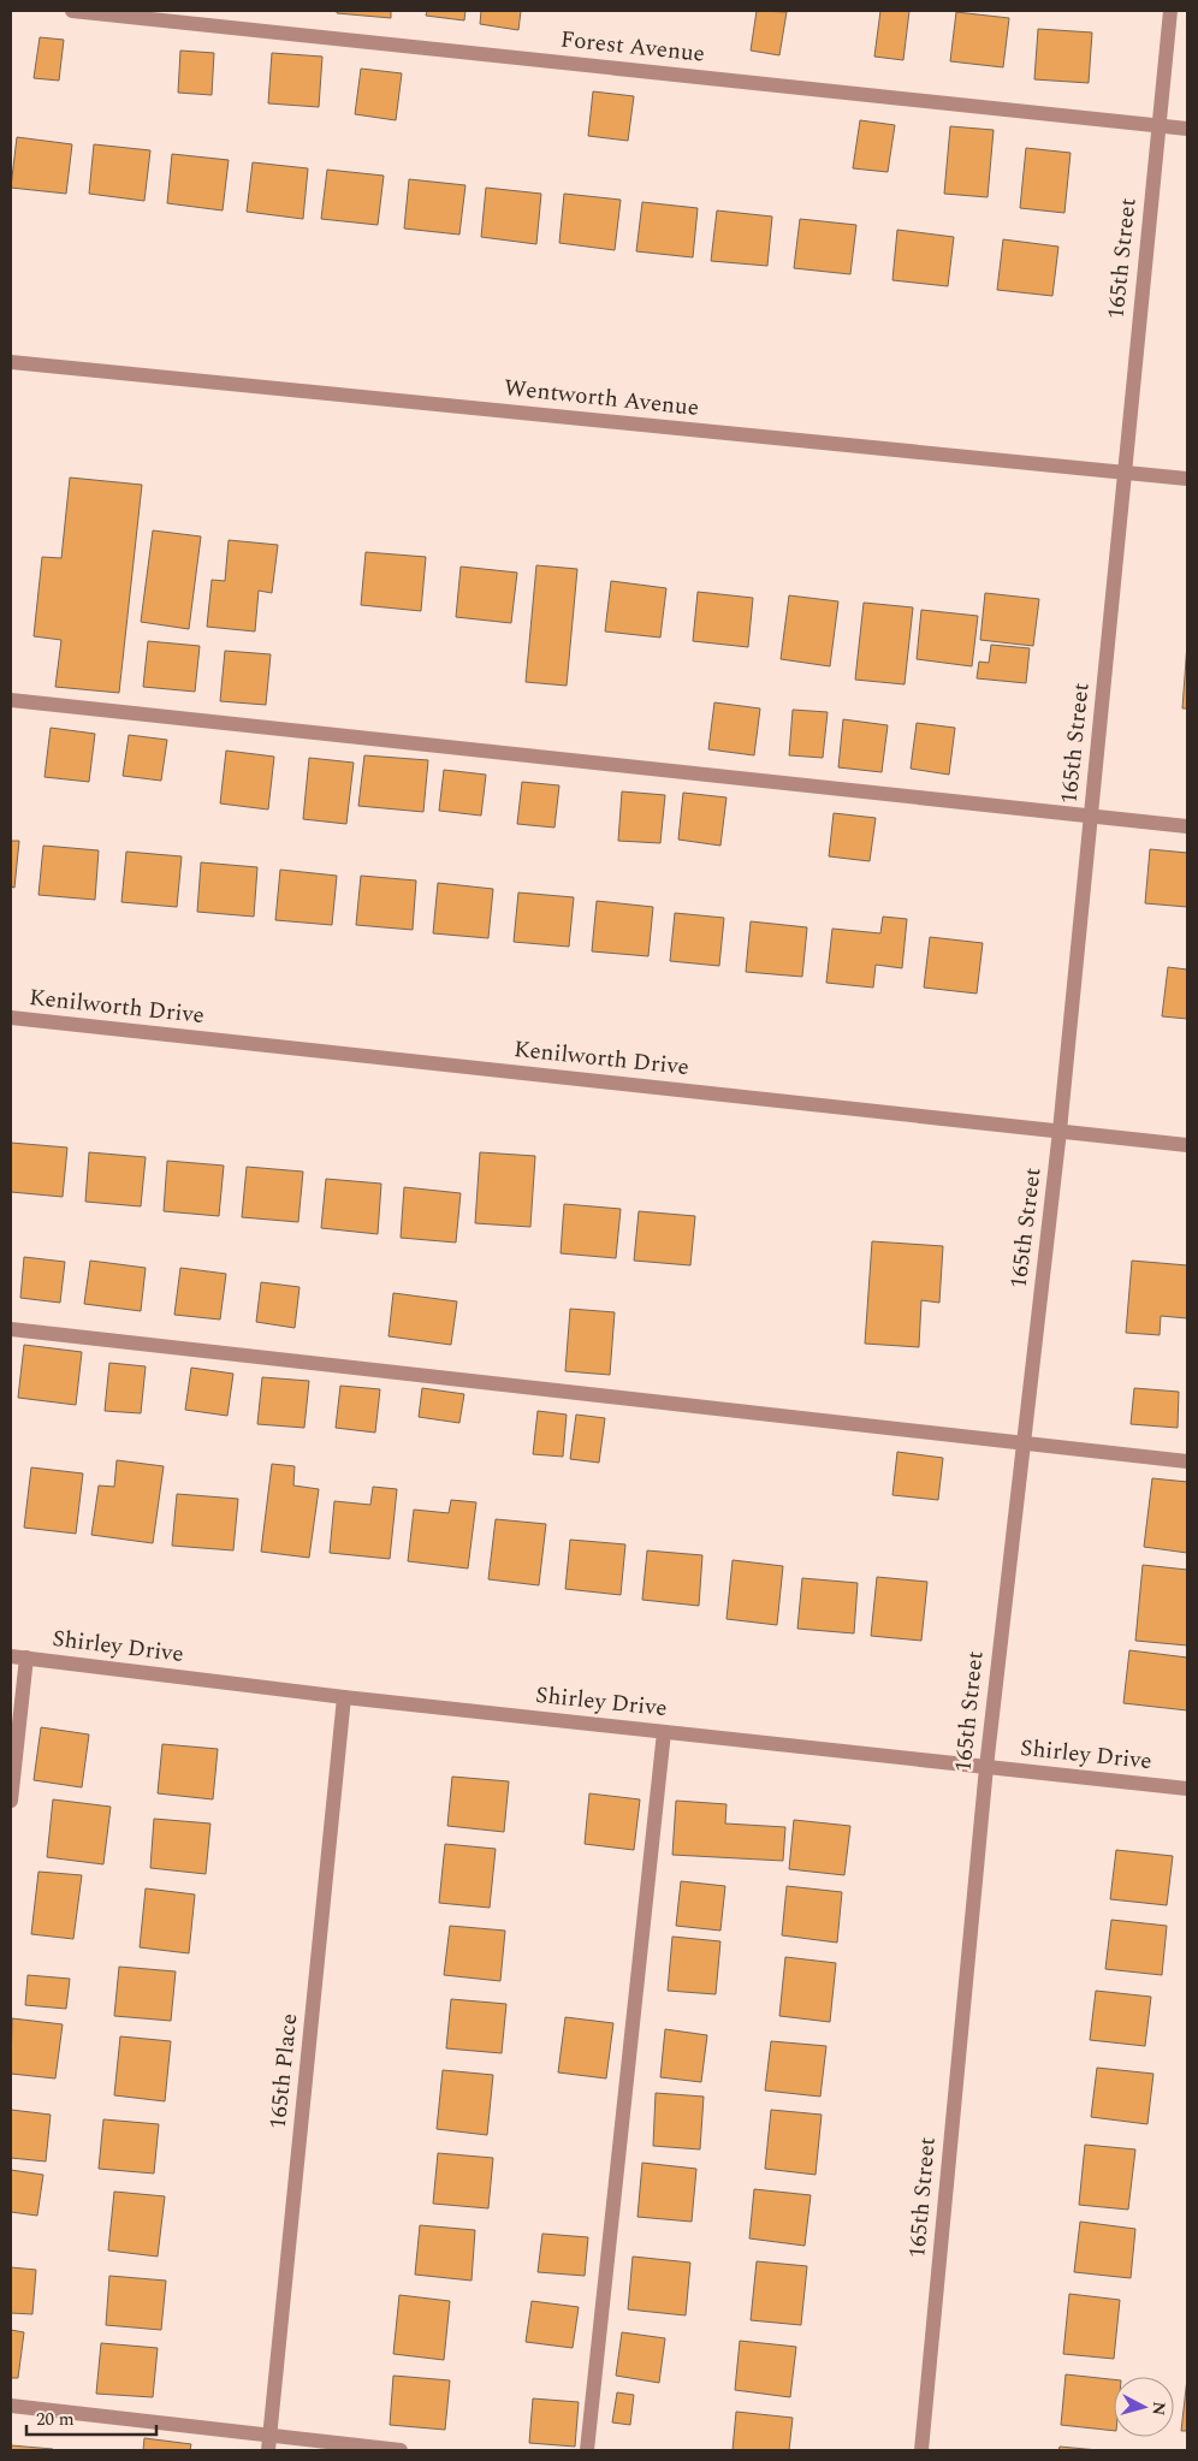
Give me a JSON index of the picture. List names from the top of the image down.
{
  "streets": {
    "street": [
      "Forest Avenue",
      "165th Street",
      "Wentworth Avenue",
      "Kenilworth Drive",
      "Shirley Drive",
      "165th Place"
    ]
  },
  "crossings": [
    ["Forest Avenue", "165th Street"],
    ["165th Street", "Wentworth Avenue"],
    ["165th Street", "Kenilworth Drive"],
    ["165th Street", "Shirley Drive"],
    ["Shirley Drive", "165th Place"]
  ],
  "scale_bar": "20 m",
  "north": "right"
}
